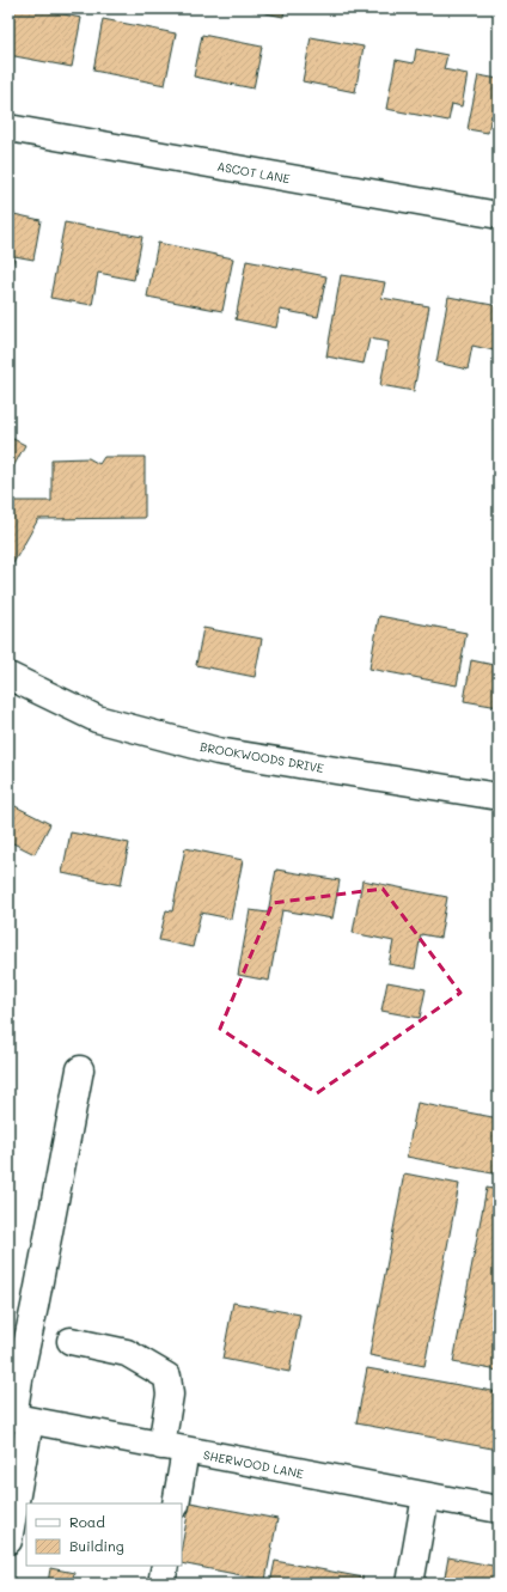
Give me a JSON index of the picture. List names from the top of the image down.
{
  "streets": {
    "street": ["ASCOT LANE", "BROOKWOODS DRIVE", "SHERWOOD LANE"]
  },
  "legend": ["Road", "Building"]
}
